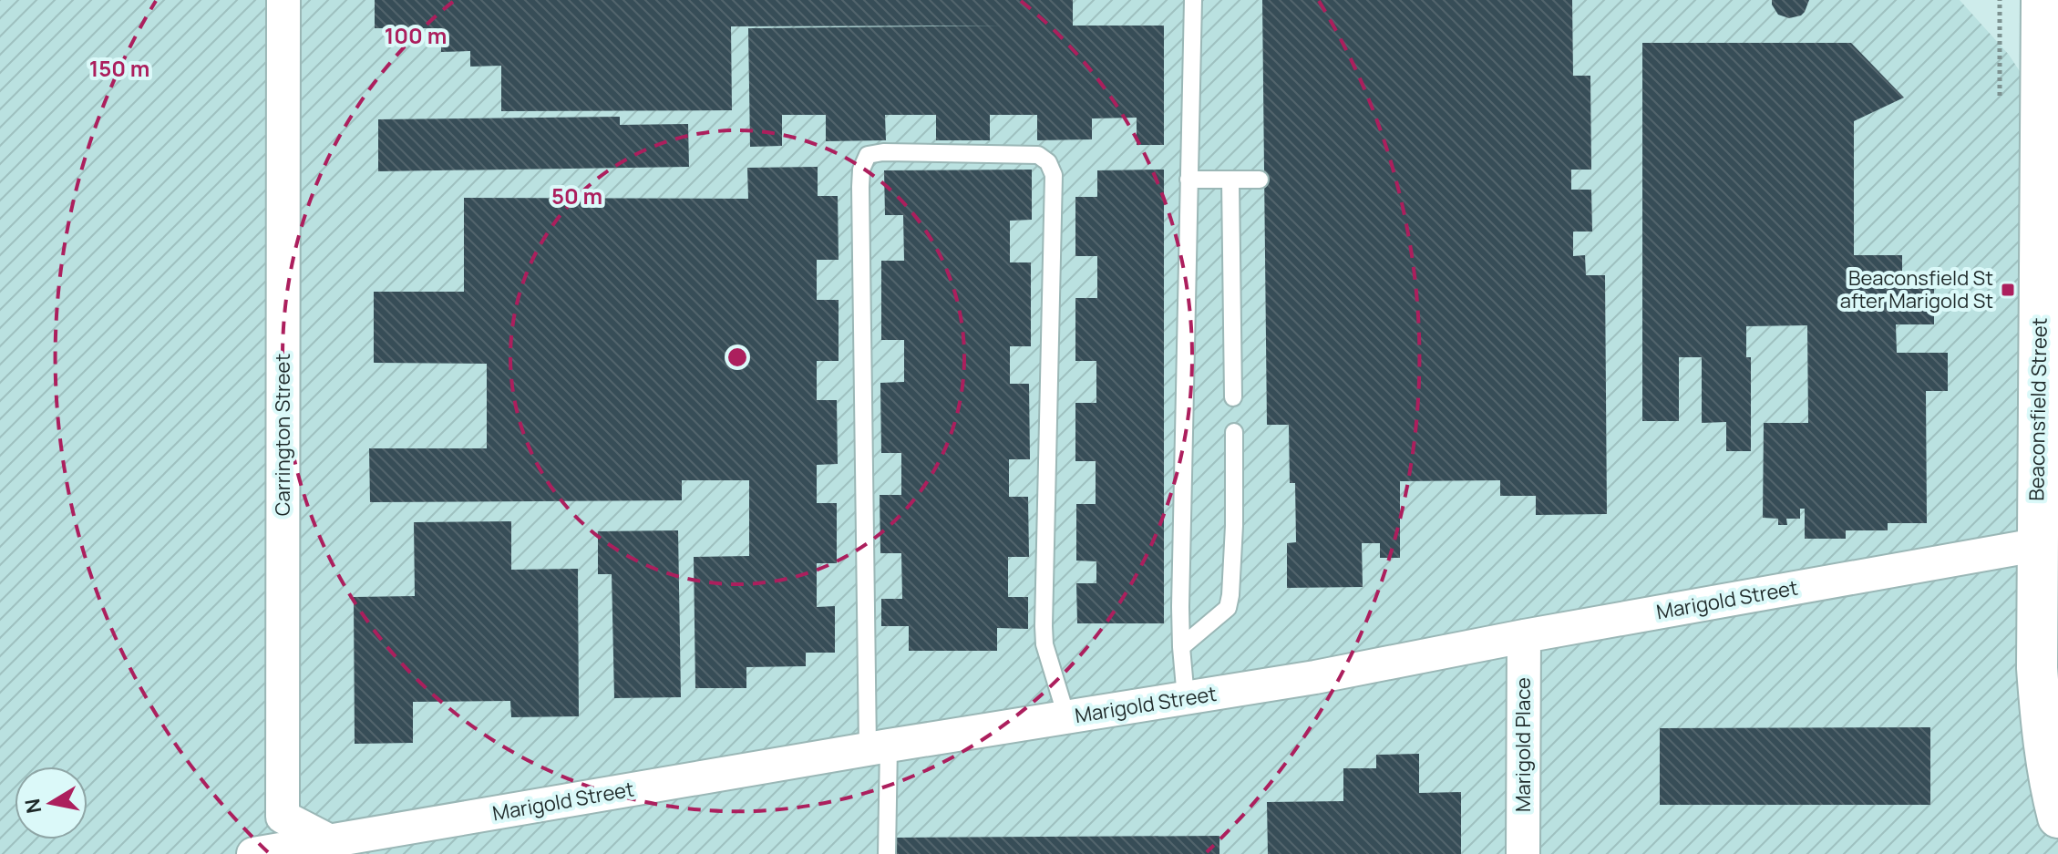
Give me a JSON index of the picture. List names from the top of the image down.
{
  "streets": {
    "main road": ["Beaconsfield Street"],
    "street": ["Carrington Street", "Marigold Street", "Marigold Place"]
  },
  "crossings": [
    ["Beaconsfield Street", "Marigold Street"],
    ["Carrington Street", "Marigold Street"],
    ["Marigold Street", "Marigold Place"]
  ],
  "places": {
    "transit": ["Beaconsfield St after Marigold St"]
  },
  "north": "left",
  "rings": ["100 m", "150 m", "50 m"]
}
